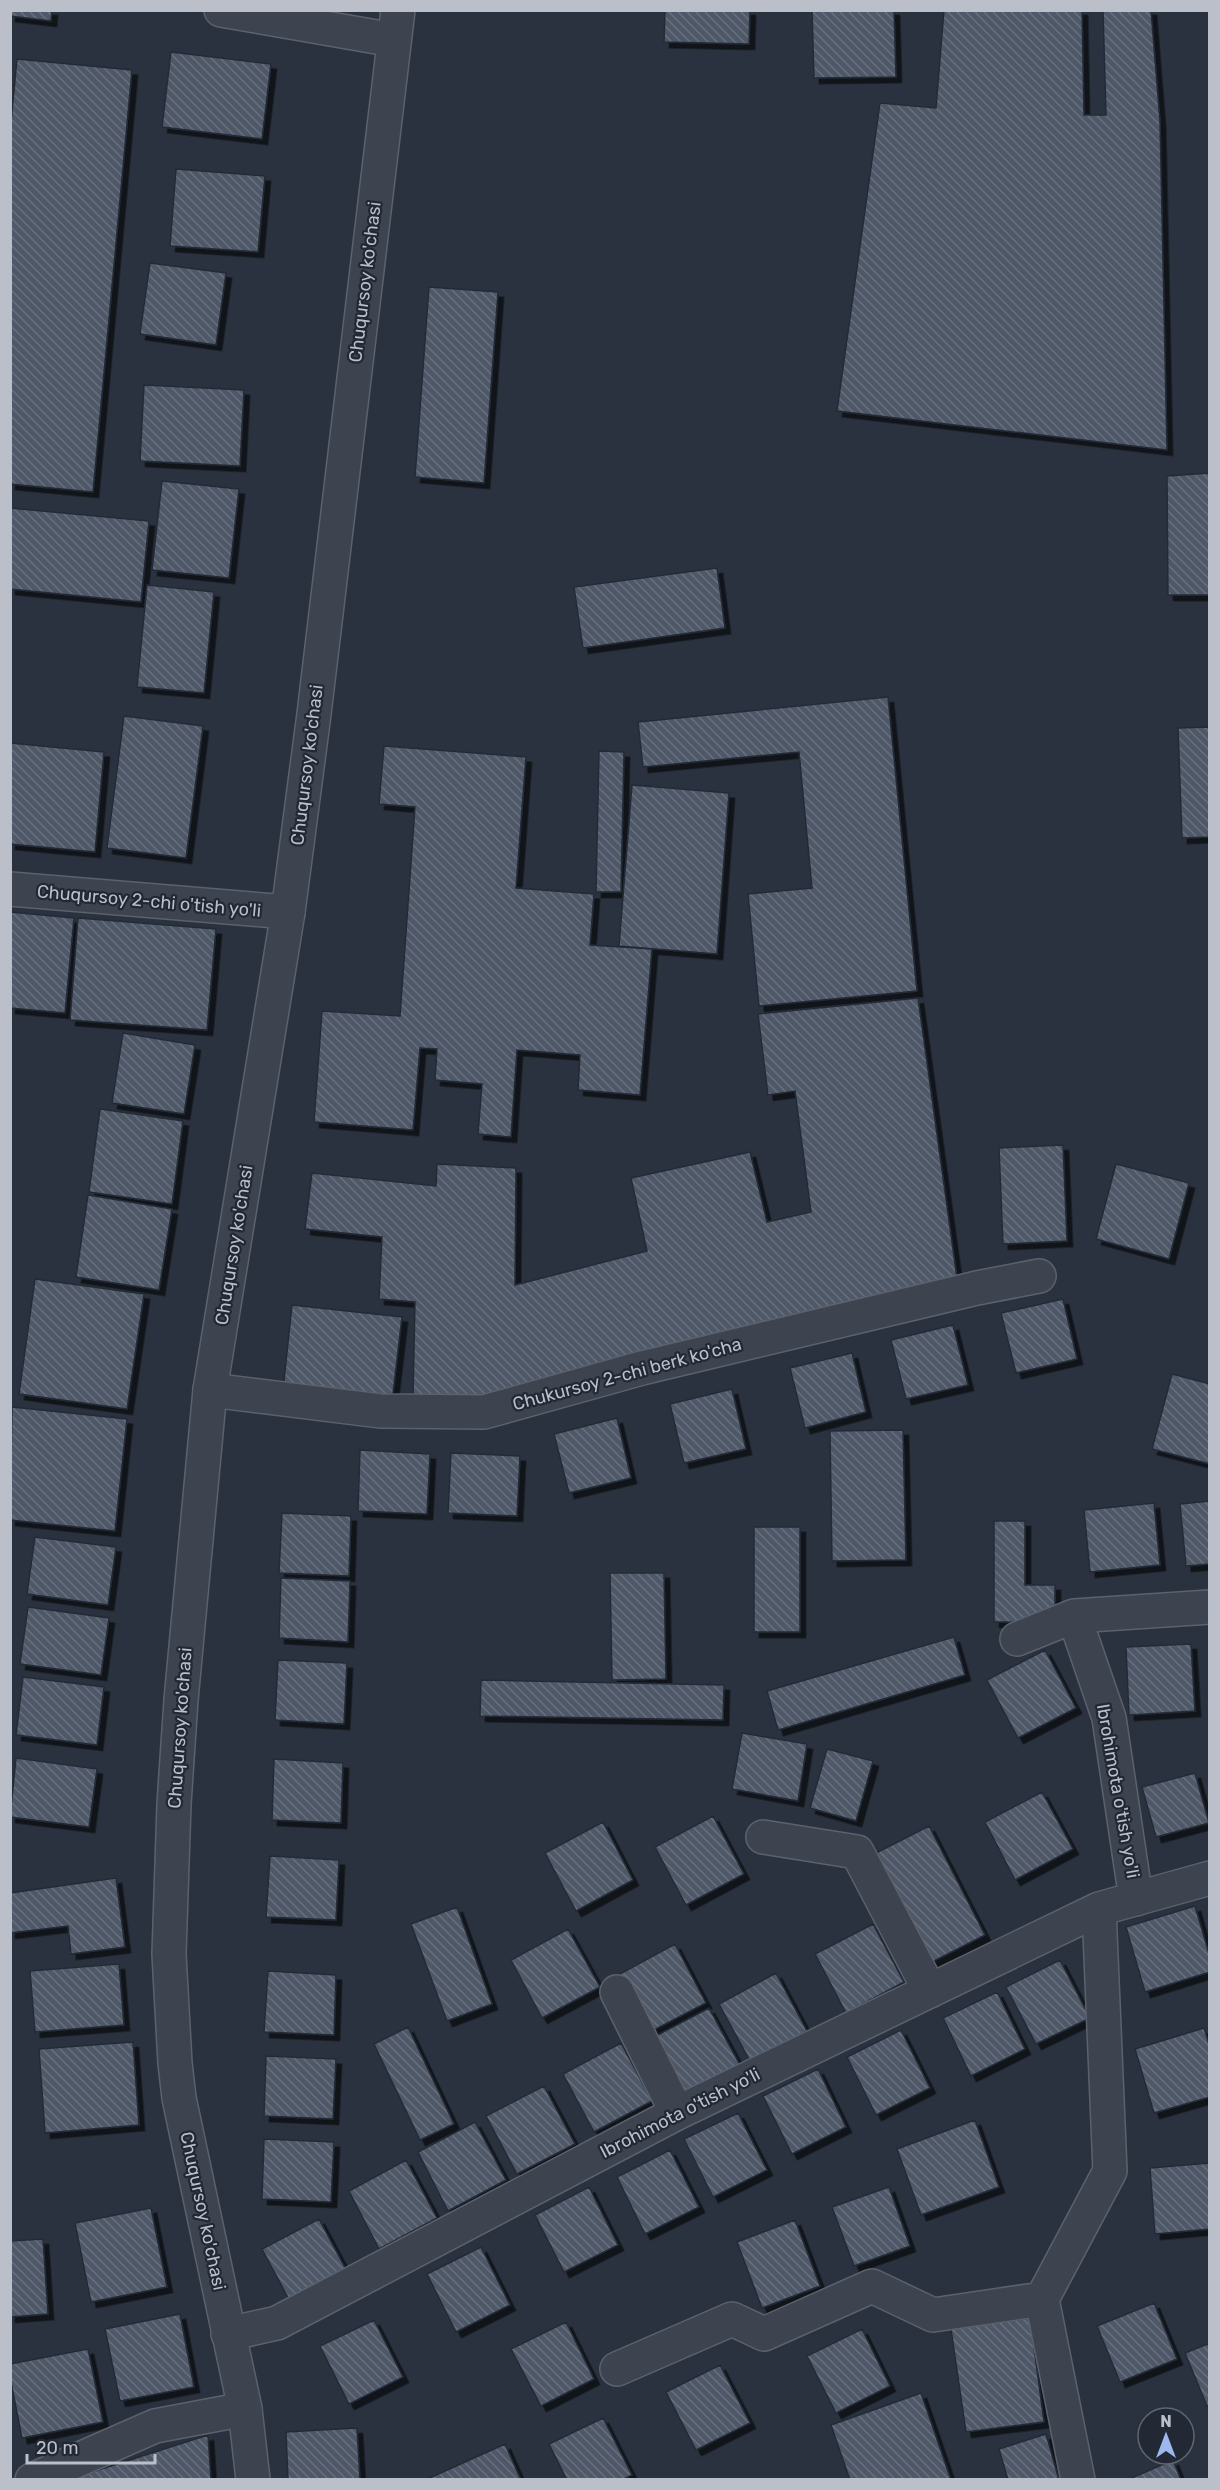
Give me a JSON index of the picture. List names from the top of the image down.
{
  "streets": {
    "street": [
      "Chuqursoy ko'chasi",
      "Chuqursoy 2-chi o'tish yo'li",
      "Chukursoy 2-chi berk ko'cha",
      "Ibrohimota o'tish yo'li"
    ]
  },
  "crossings": [
    ["Chuqursoy ko'chasi", "Chuqursoy 2-chi o'tish yo'li"],
    ["Chuqursoy ko'chasi", "Chukursoy 2-chi berk ko'cha"],
    ["Chuqursoy ko'chasi", "Ibrohimota o'tish yo'li"]
  ],
  "scale_bar": "20 m",
  "north": "top"
}
